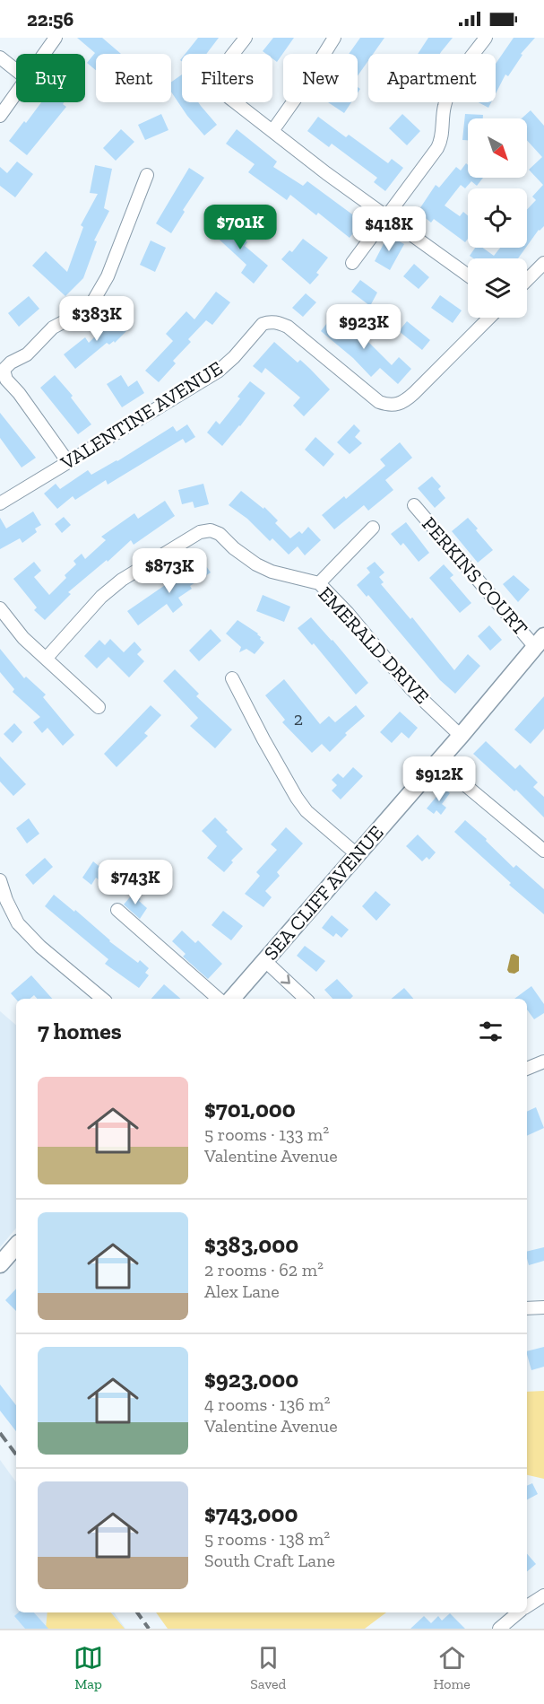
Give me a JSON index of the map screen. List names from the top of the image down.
{
  "streets": {
    "street": [
      "VALENTINE AVENUE",
      "PERKINS COURT",
      "EMERALD DRIVE",
      "SEA CLIFF AVENUE"
    ]
  },
  "crossings": [
    ["PERKINS COURT", "SEA CLIFF AVENUE"],
    ["EMERALD DRIVE", "SEA CLIFF AVENUE"]
  ],
  "house_numbers": ["2"],
  "north": "bottom right",
  "page": {
    "status": "22:56",
    "chip": [
      "Buy",
      "Rent",
      "Filters",
      "New",
      "Apartment"
    ],
    "price": [
      "$701K",
      "$418K",
      "$383K",
      "$923K",
      "$873K",
      "$912K",
      "$743K"
    ],
    "heading": "7 homes",
    "list": [
      {
        "name": "$701,000",
        "note": "5 rooms · 133 m² · Valentine Avenue"
      },
      {
        "name": "$383,000",
        "note": "2 rooms · 62 m² · Alex Lane"
      },
      {
        "name": "$923,000",
        "note": "4 rooms · 136 m² · Valentine Avenue"
      },
      {
        "name": "$743,000",
        "note": "5 rooms · 138 m² · South Craft Lane"
      }
    ],
    "tabs": ["Map", "Saved", "Home"]
  }
}
